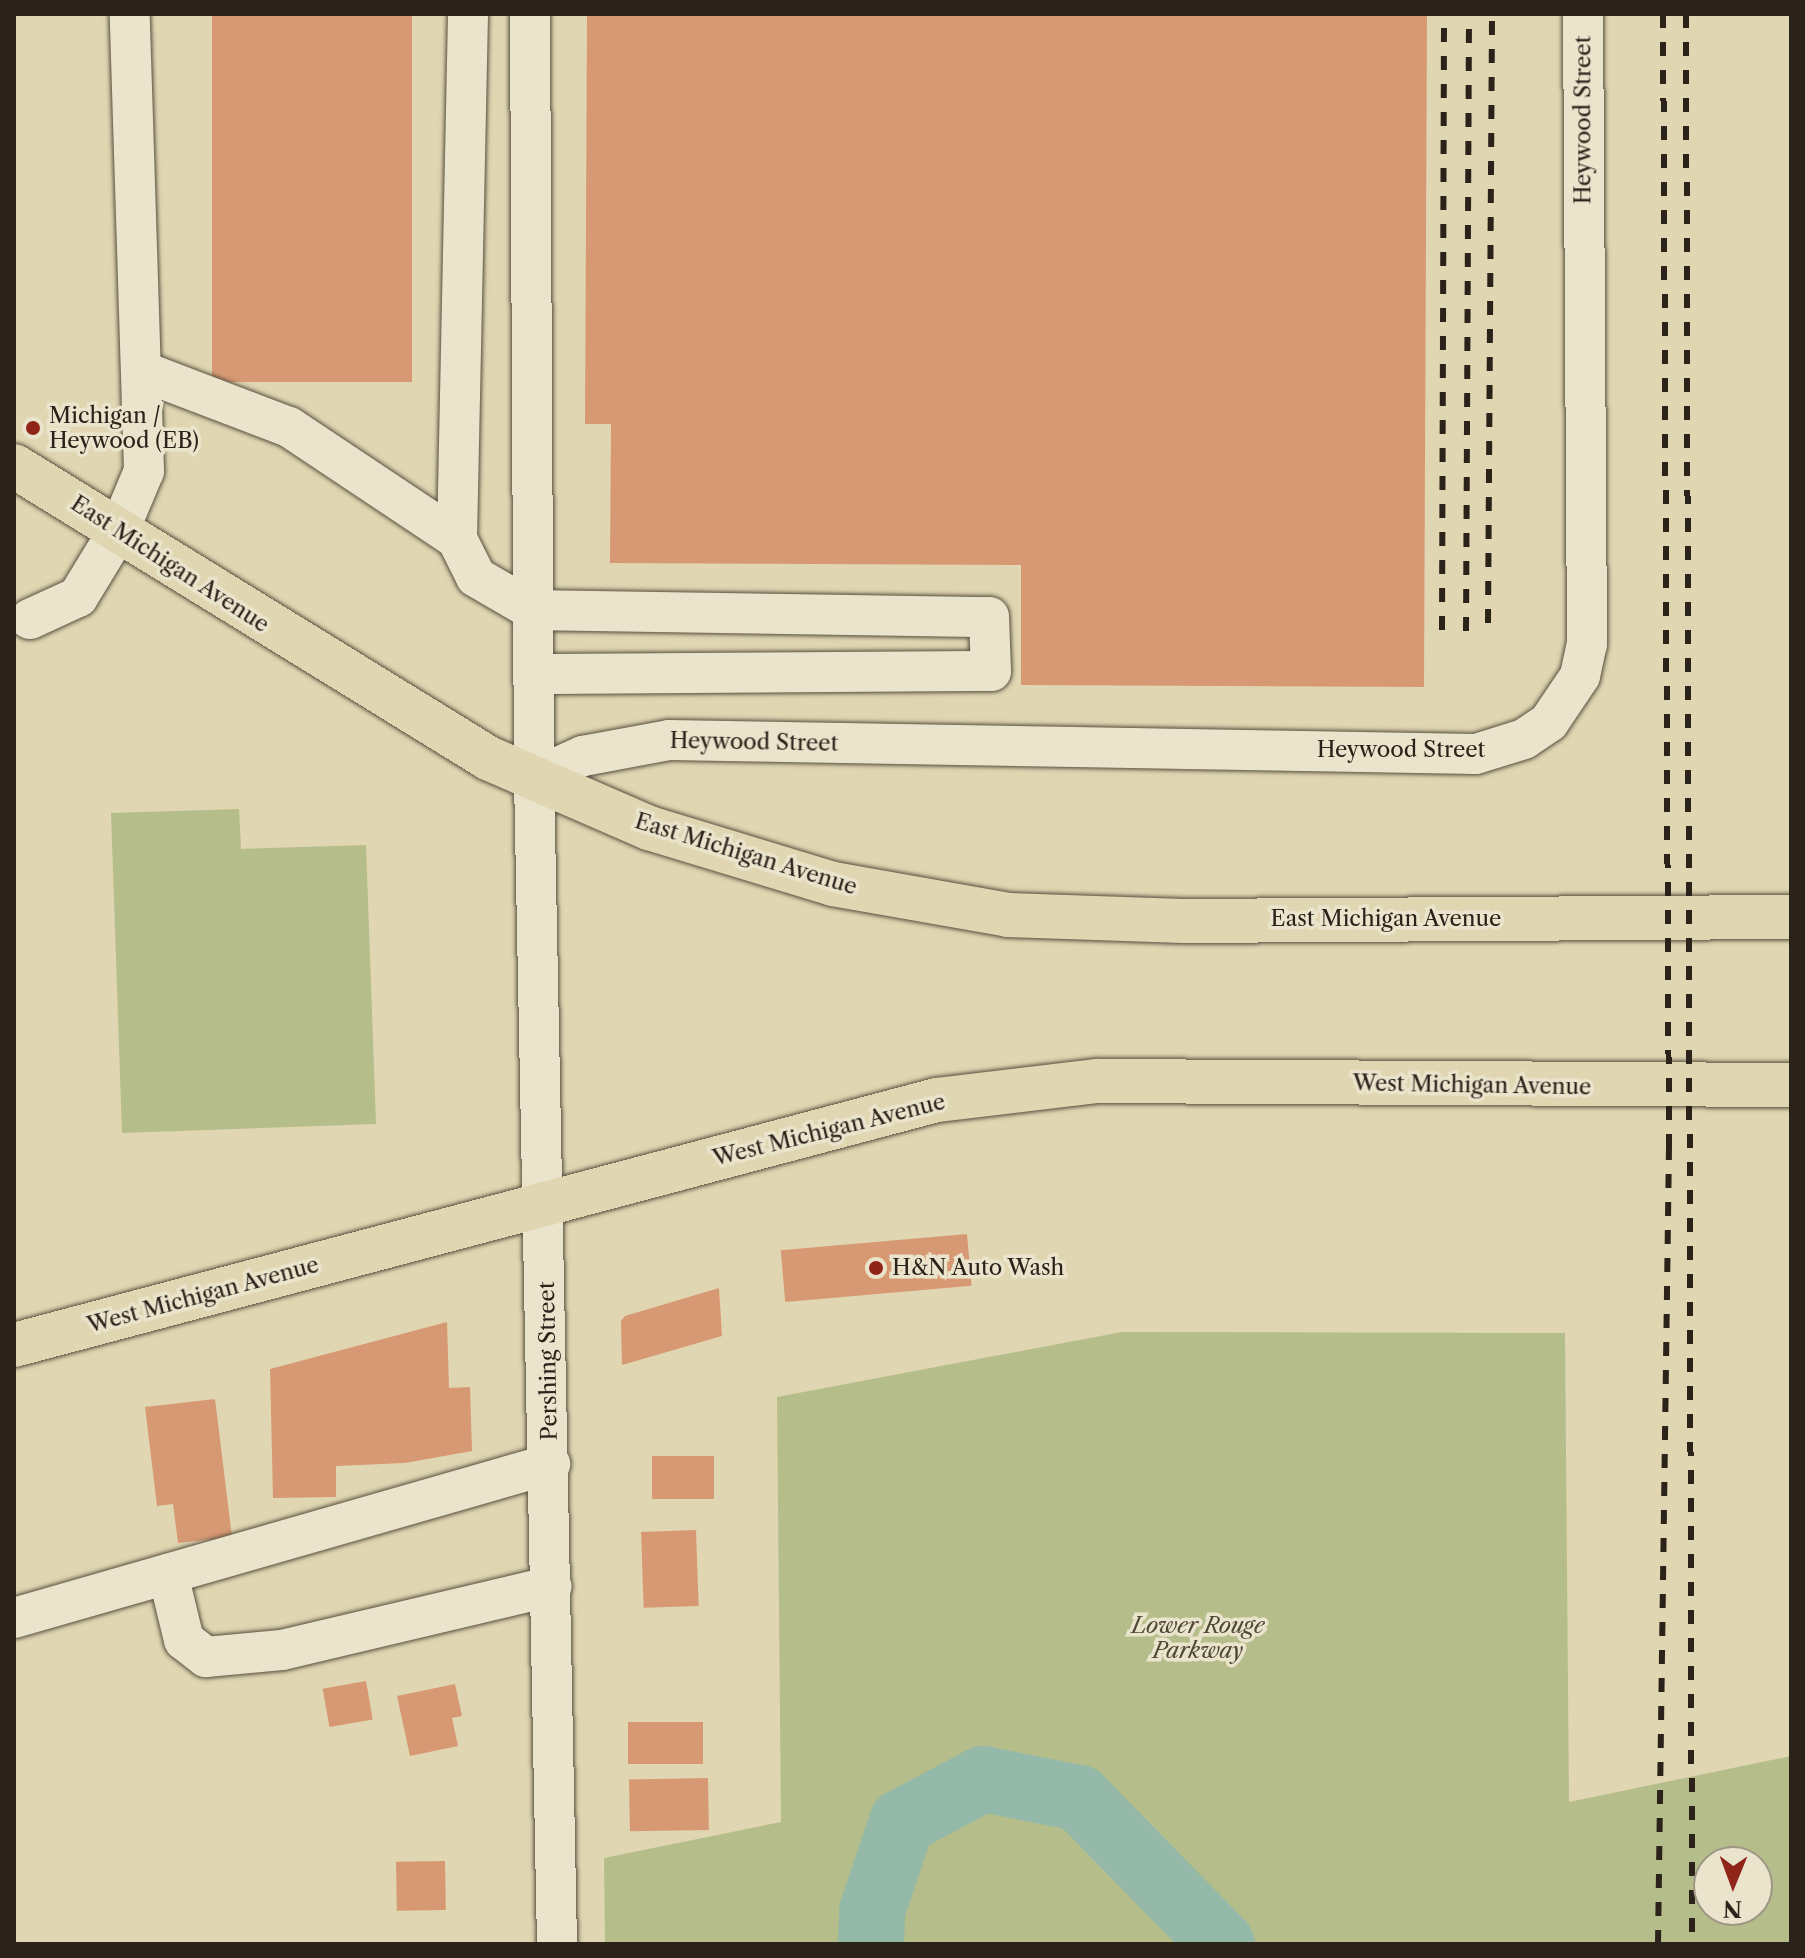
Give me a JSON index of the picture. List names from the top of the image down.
{
  "streets": {
    "main road": ["East Michigan Avenue", "West Michigan Avenue"],
    "street": ["Heywood Street", "Pershing Street"]
  },
  "crossings": [
    ["Heywood Street", "East Michigan Avenue"],
    ["Heywood Street", "Pershing Street"],
    ["East Michigan Avenue", "Pershing Street"],
    ["West Michigan Avenue", "Pershing Street"]
  ],
  "parks": ["Lower Rouge Parkway"],
  "places": ["Michigan / Heywood (EB)", "H&N Auto Wash"],
  "north": "bottom"
}
